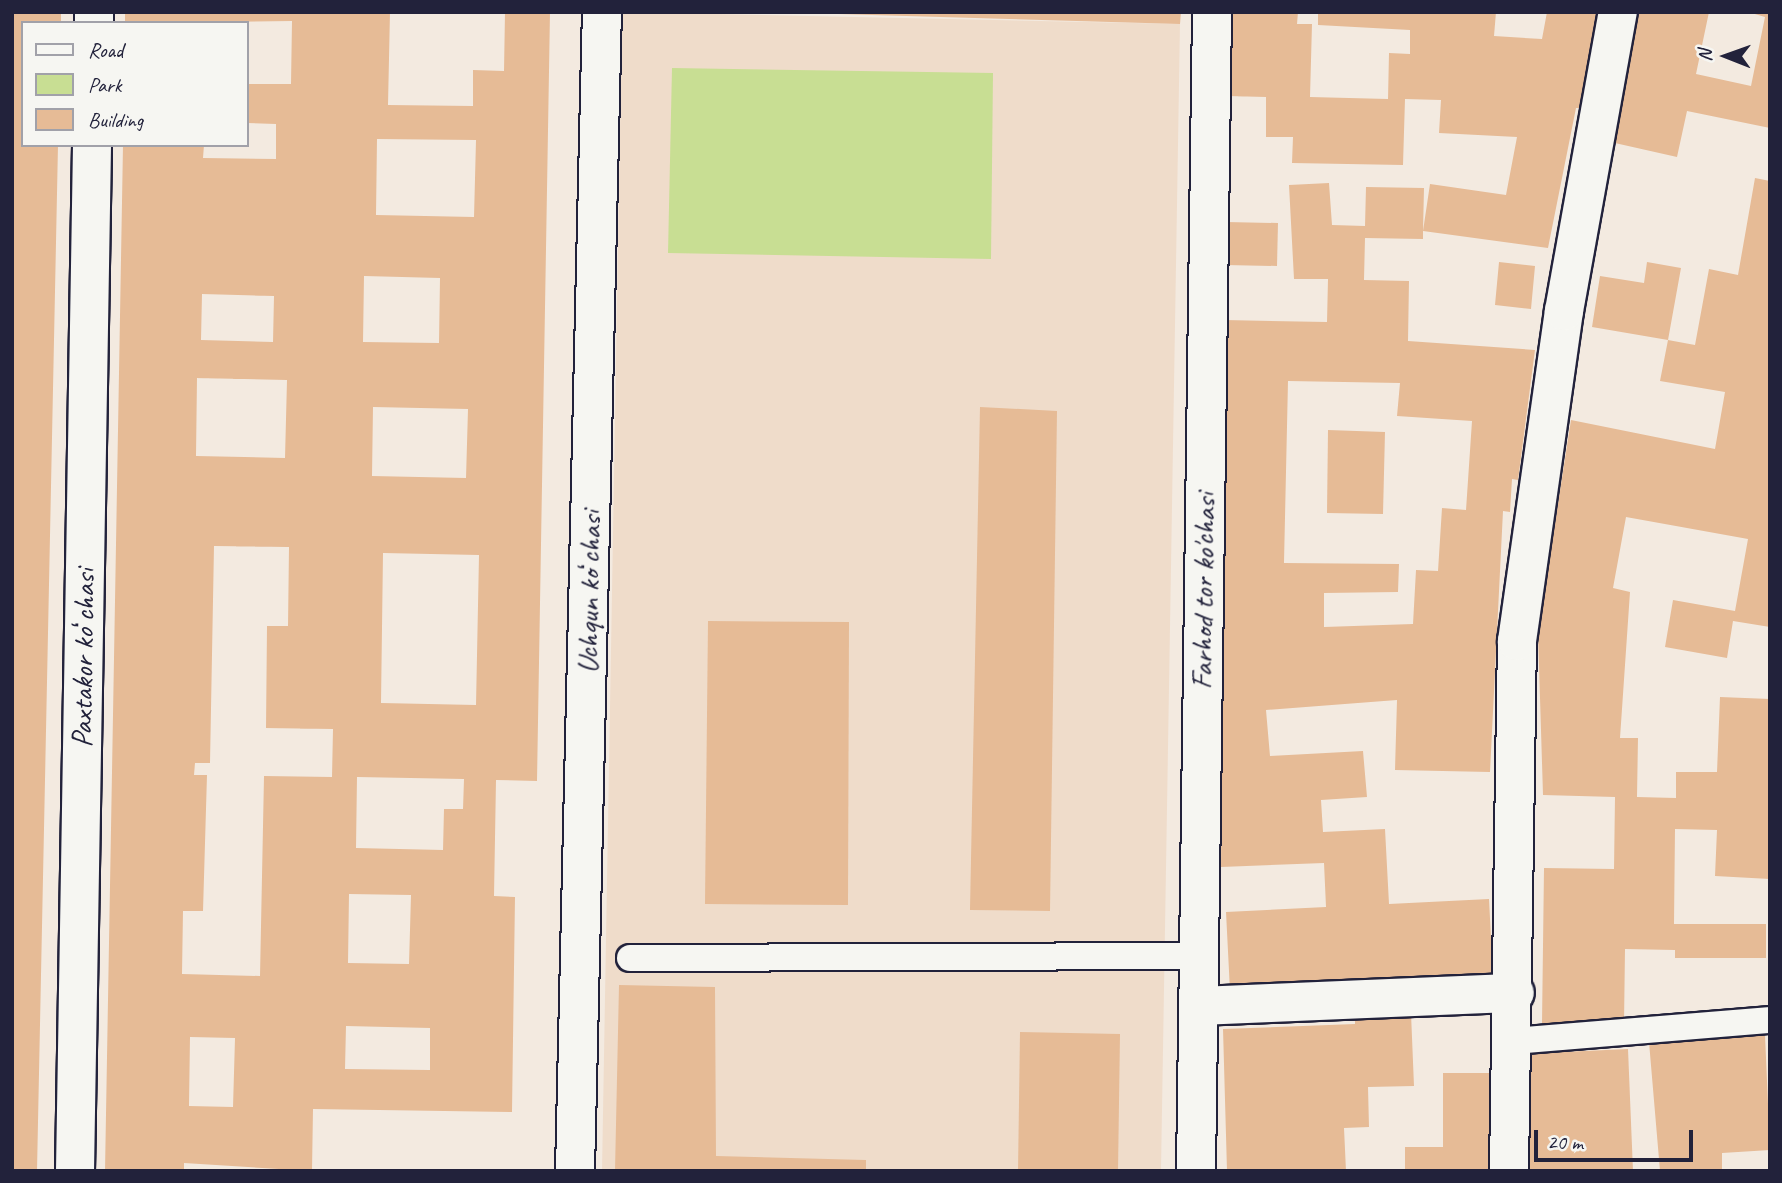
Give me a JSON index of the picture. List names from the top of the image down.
{
  "streets": {
    "street": ["Farhod tor ko'chasi", "Uchqun koʻchasi", "Paxtakor koʻchasi"]
  },
  "legend": ["Road", "Park", "Building"],
  "scale_bar": "20 m",
  "north": "left"
}
